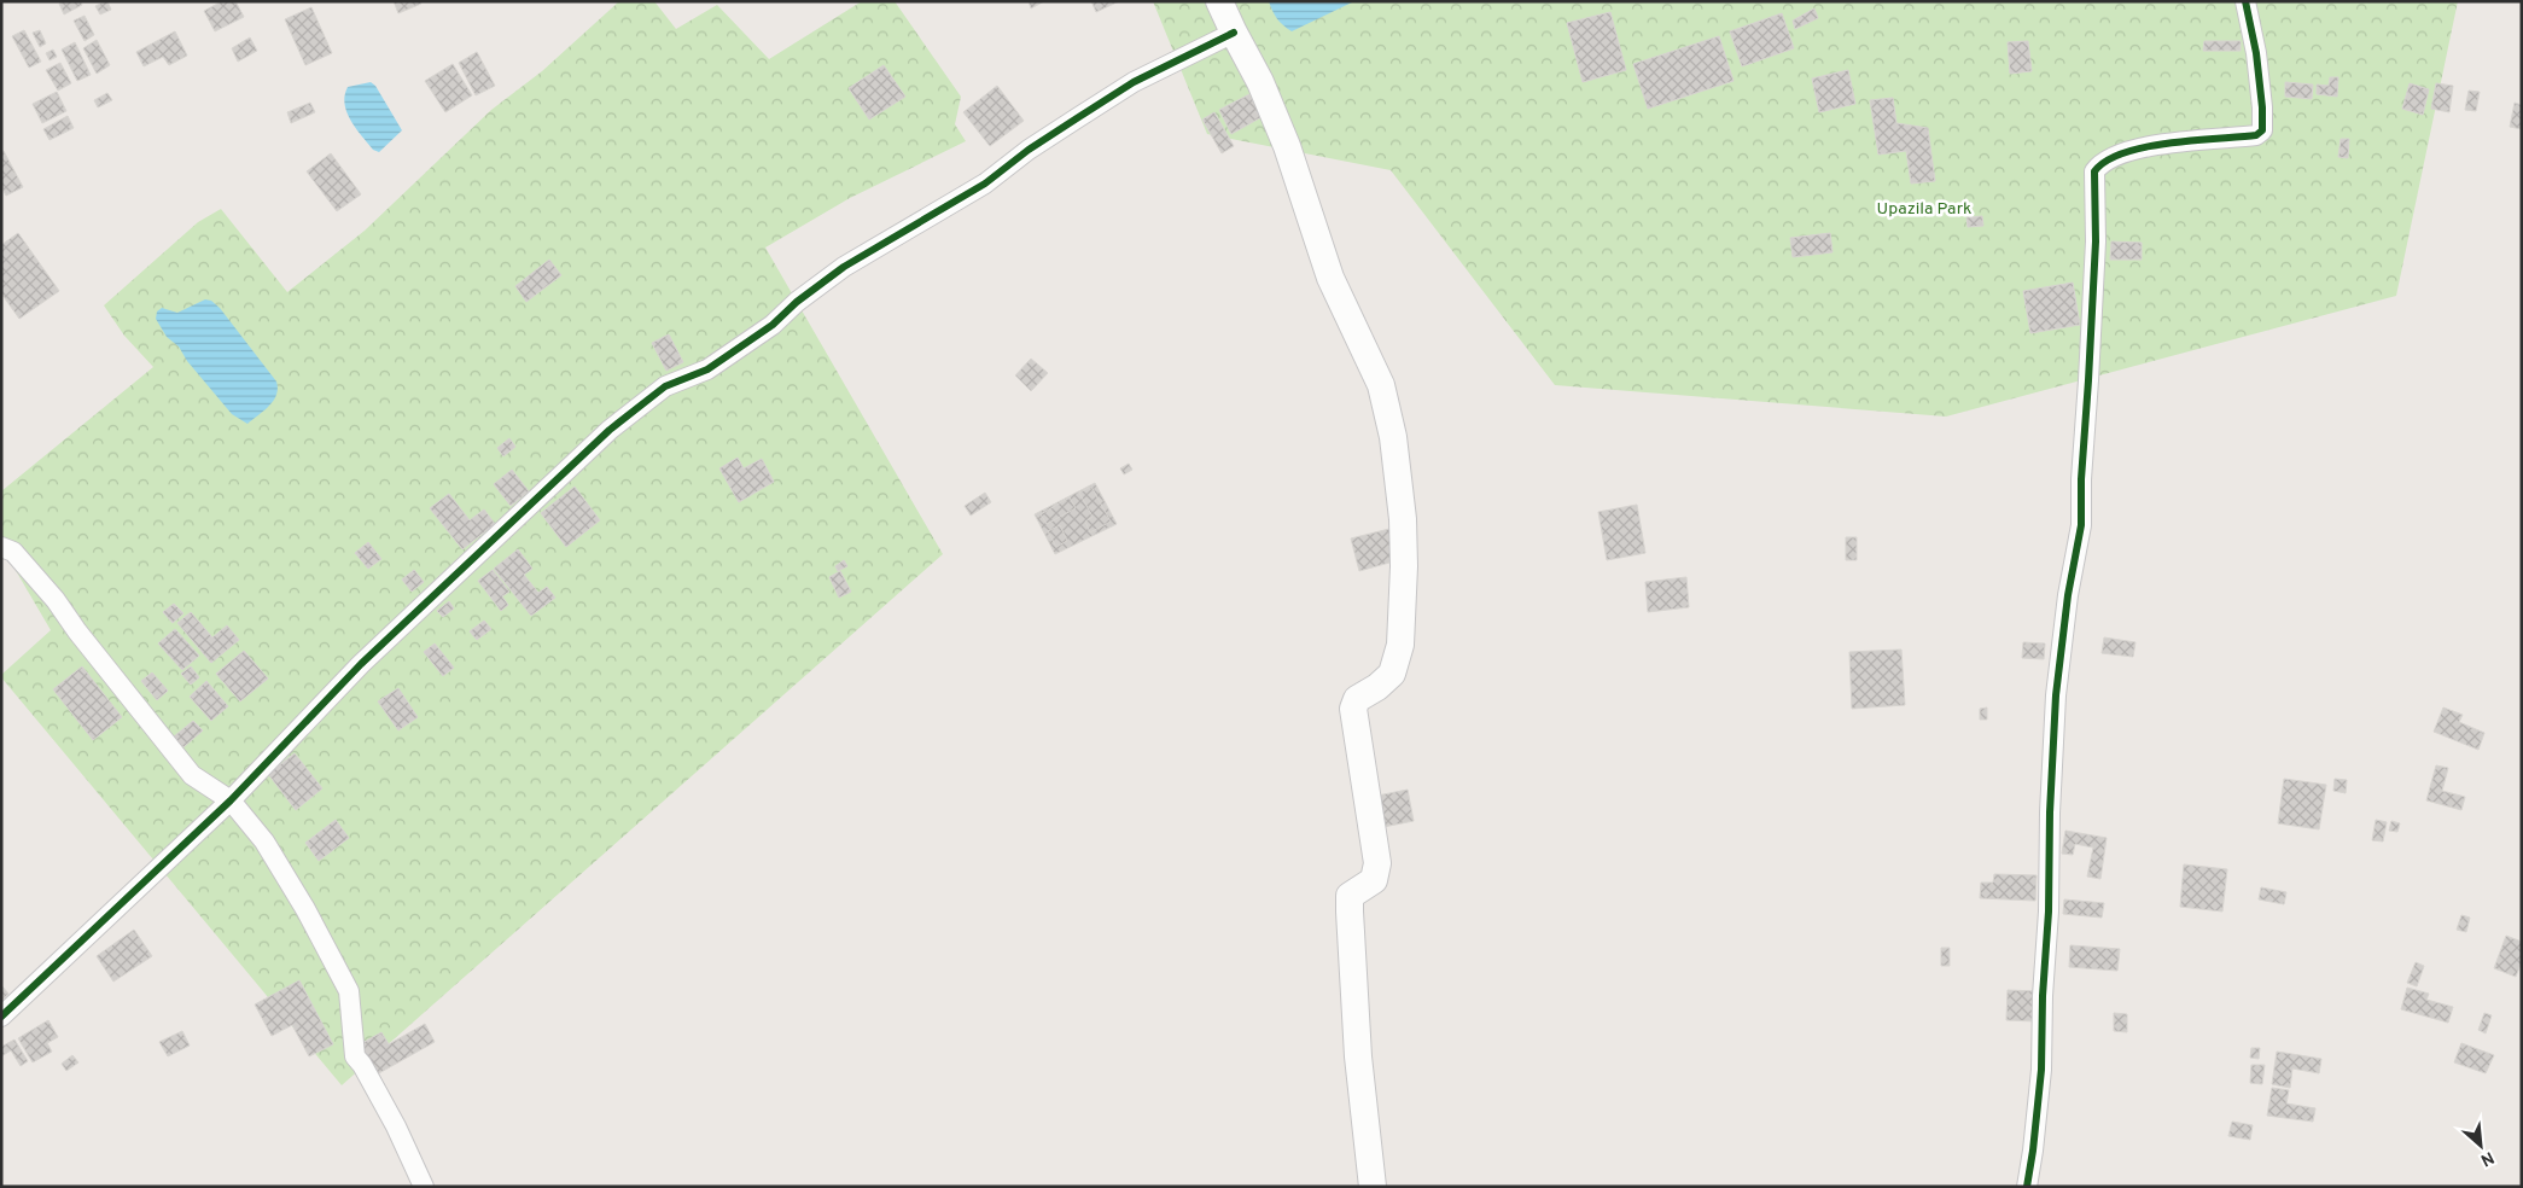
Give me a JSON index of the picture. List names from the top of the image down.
{
  "parks": ["Upazila Park"],
  "north": "bottom right"
}
